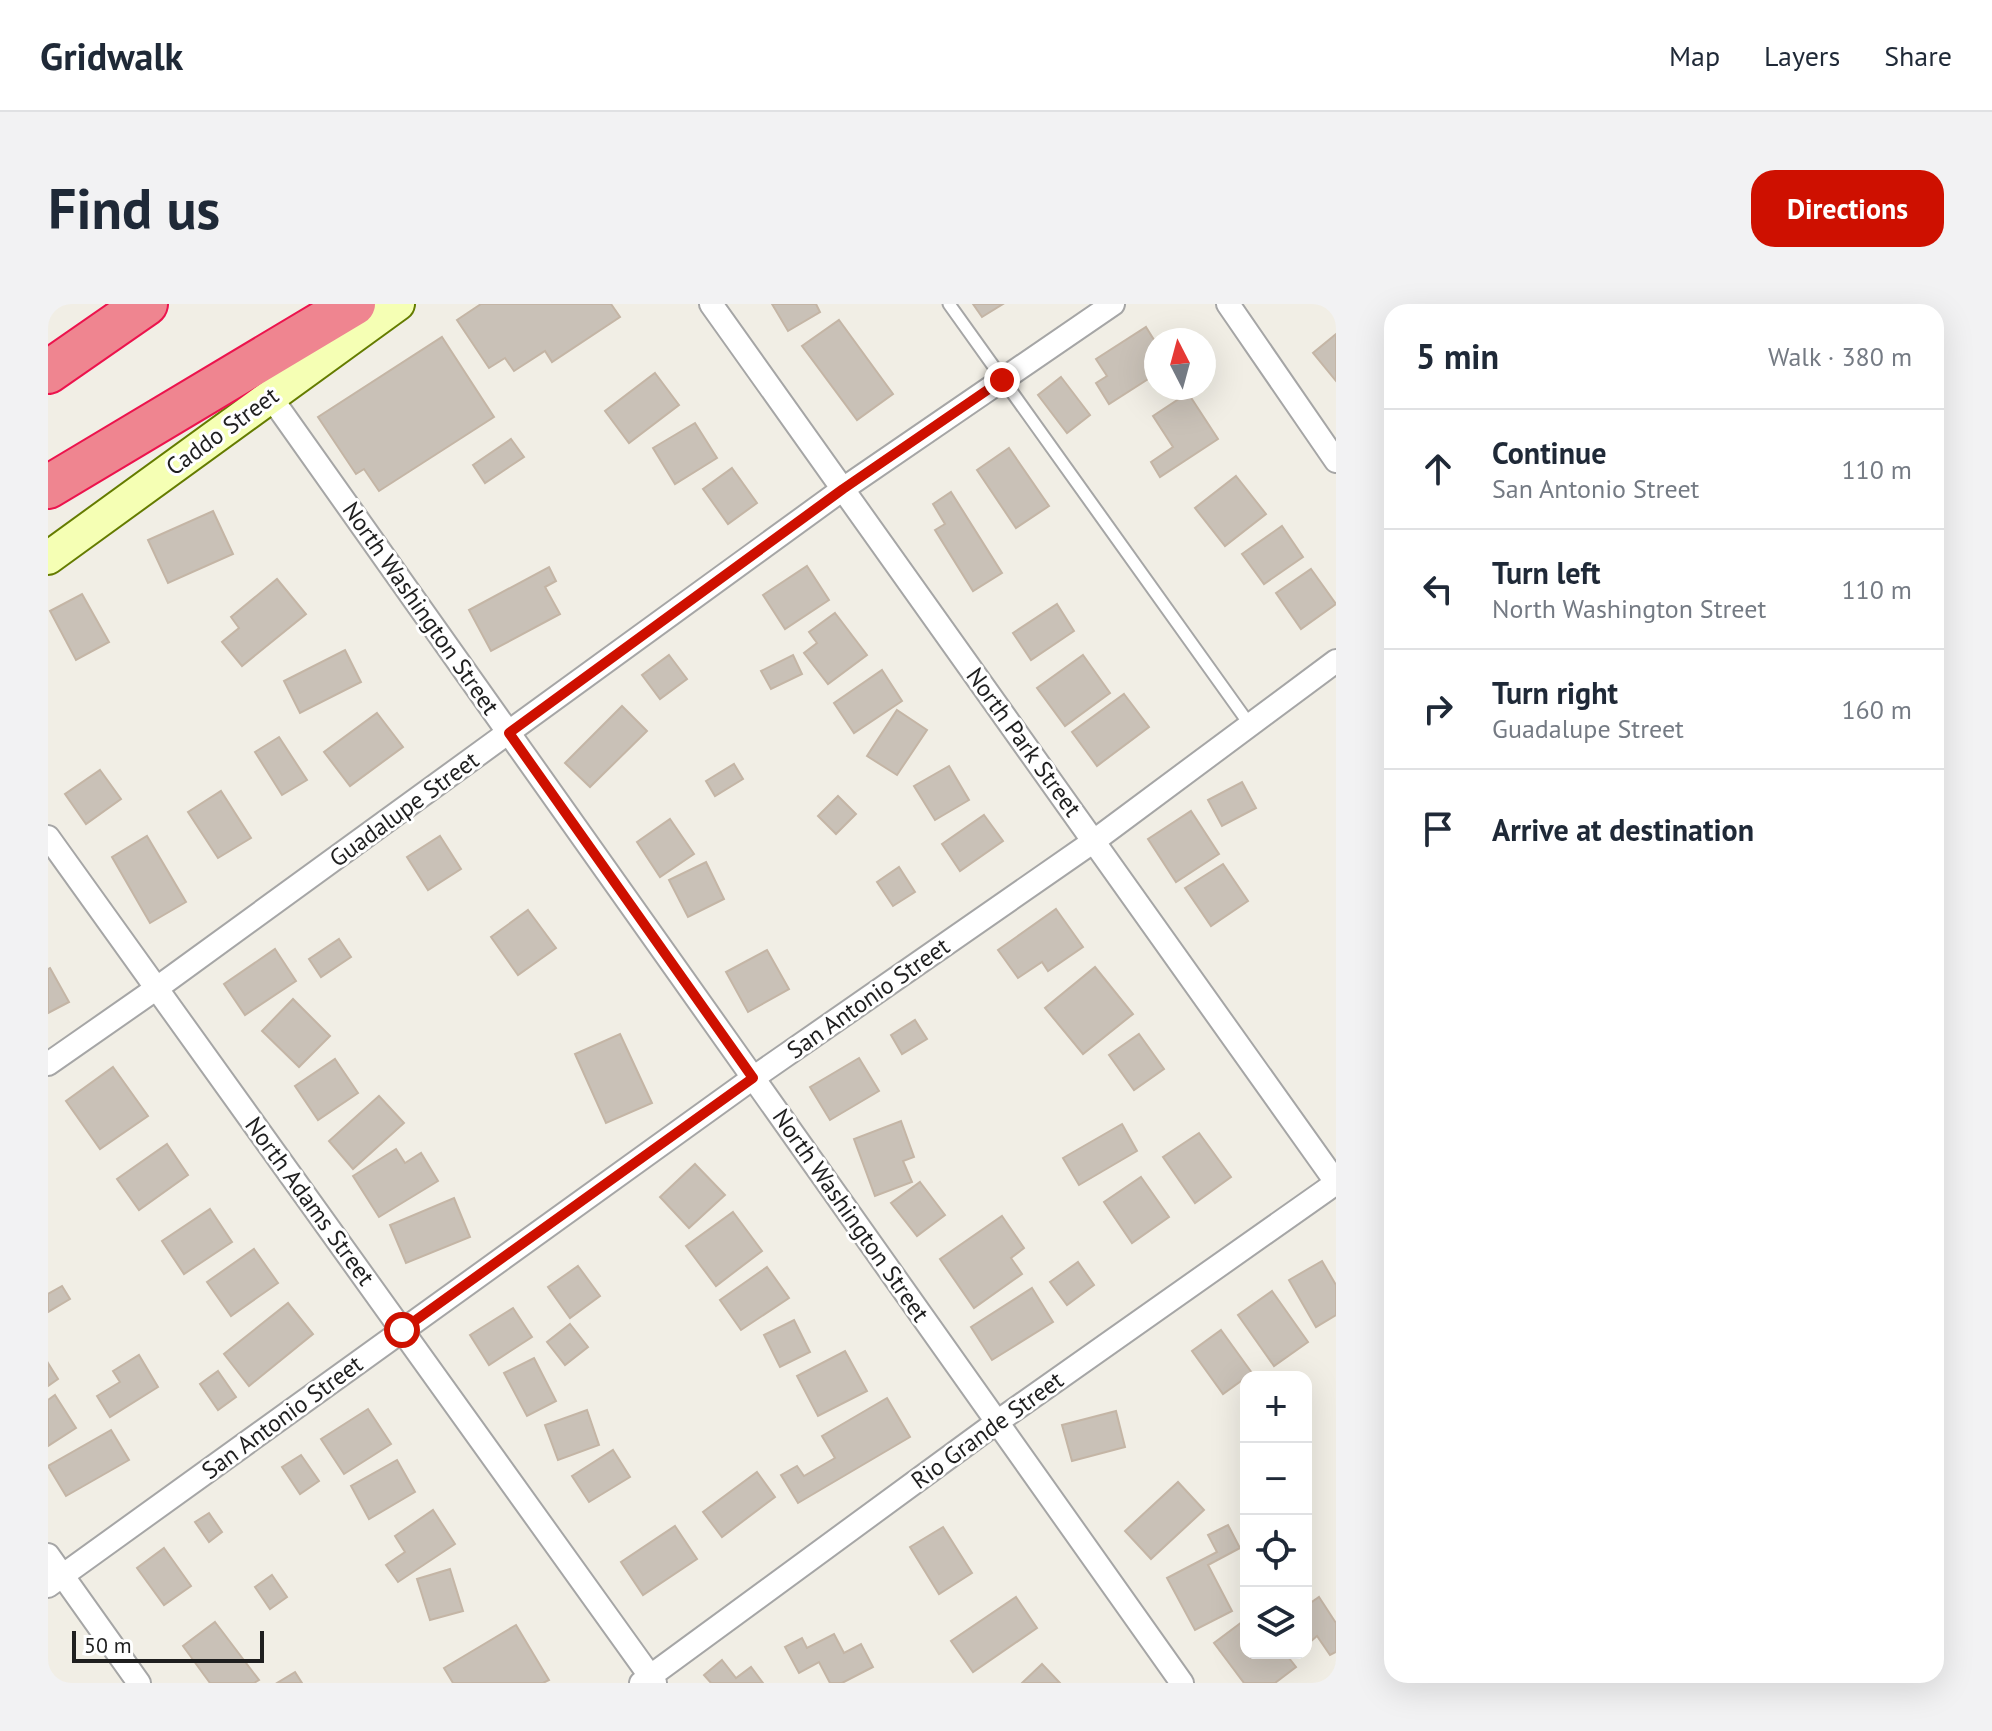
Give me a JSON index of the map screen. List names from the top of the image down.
{
  "streets": {
    "main road": ["Caddo Street"],
    "street": [
      "North Washington Street",
      "North Park Street",
      "Guadalupe Street",
      "San Antonio Street",
      "North Adams Street",
      "Rio Grande Street"
    ]
  },
  "crossings": [
    ["Caddo Street", "North Washington Street"],
    ["North Washington Street", "Guadalupe Street"],
    ["North Washington Street", "San Antonio Street"],
    ["North Washington Street", "Rio Grande Street"],
    ["North Park Street", "Guadalupe Street"],
    ["North Park Street", "San Antonio Street"],
    ["North Park Street", "Rio Grande Street"],
    ["Guadalupe Street", "North Adams Street"],
    ["San Antonio Street", "North Adams Street"],
    ["North Adams Street", "Rio Grande Street"]
  ],
  "scale_bar": "50 m",
  "north": "top",
  "page": {
    "header": "Gridwalk",
    "nav": ["Map", "Layers", "Share"],
    "buttons": "Directions",
    "title": "Find us",
    "heading": ["5 min", "Walk · 380 m"],
    "list": [
      ["Continue", "San Antonio Street", "110 m"],
      ["Turn left", "North Washington Street", "110 m"],
      ["Turn right", "Guadalupe Street", "160 m"],
      "Arrive at destination"
    ],
    "map_buttons": ["+", "−"],
    "scale": "50 m"
  }
}
